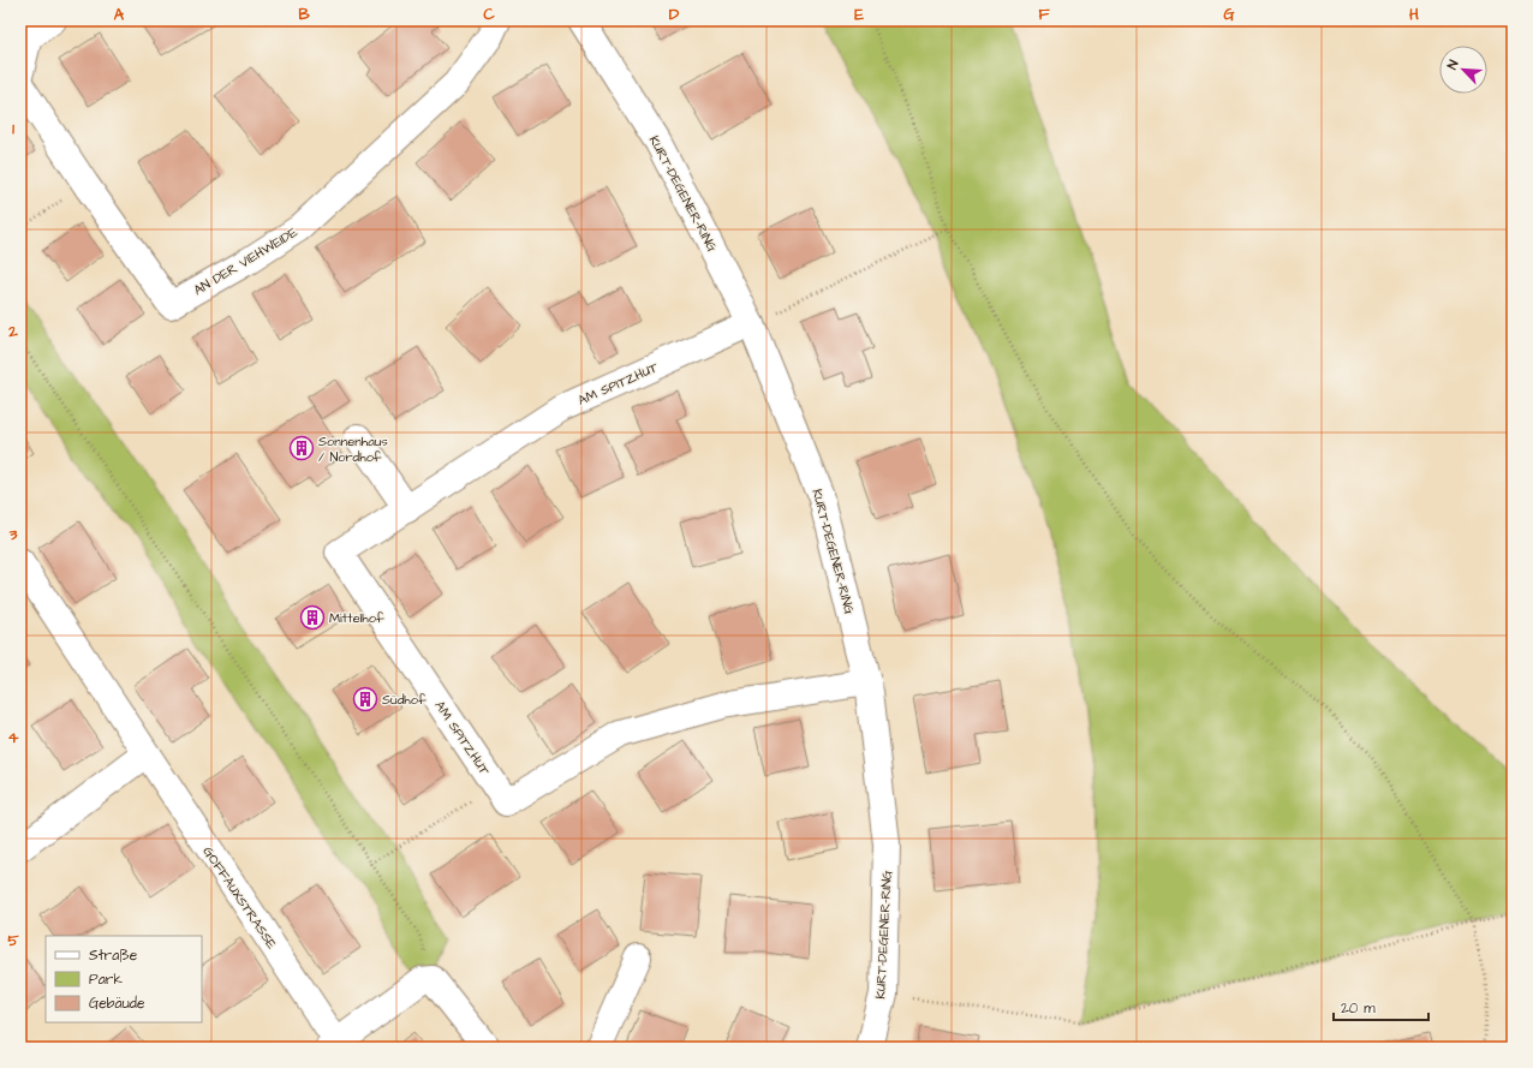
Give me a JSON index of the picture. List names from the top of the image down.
{
  "streets": {
    "street": [
      "KURT-DEGENER-RING",
      "AN DER VIEHWEIDE",
      "AM SPITZHUT",
      "GOFFAUXSTRASSE"
    ]
  },
  "crossings": [
    ["KURT-DEGENER-RING", "AM SPITZHUT"]
  ],
  "places": {
    "building": ["Sonnenhaus / Nordhof", "Mittelhof", "Südhof"]
  },
  "legend": ["Straße", "Park", "Gebäude"],
  "scale_bar": "20 m",
  "north": "top left",
  "grid": {
    "columns": [
      "A",
      "B",
      "C",
      "D",
      "E",
      "F",
      "G",
      "H"
    ],
    "rows": [
      "1",
      "2",
      "3",
      "4",
      "5"
    ]
  }
}
